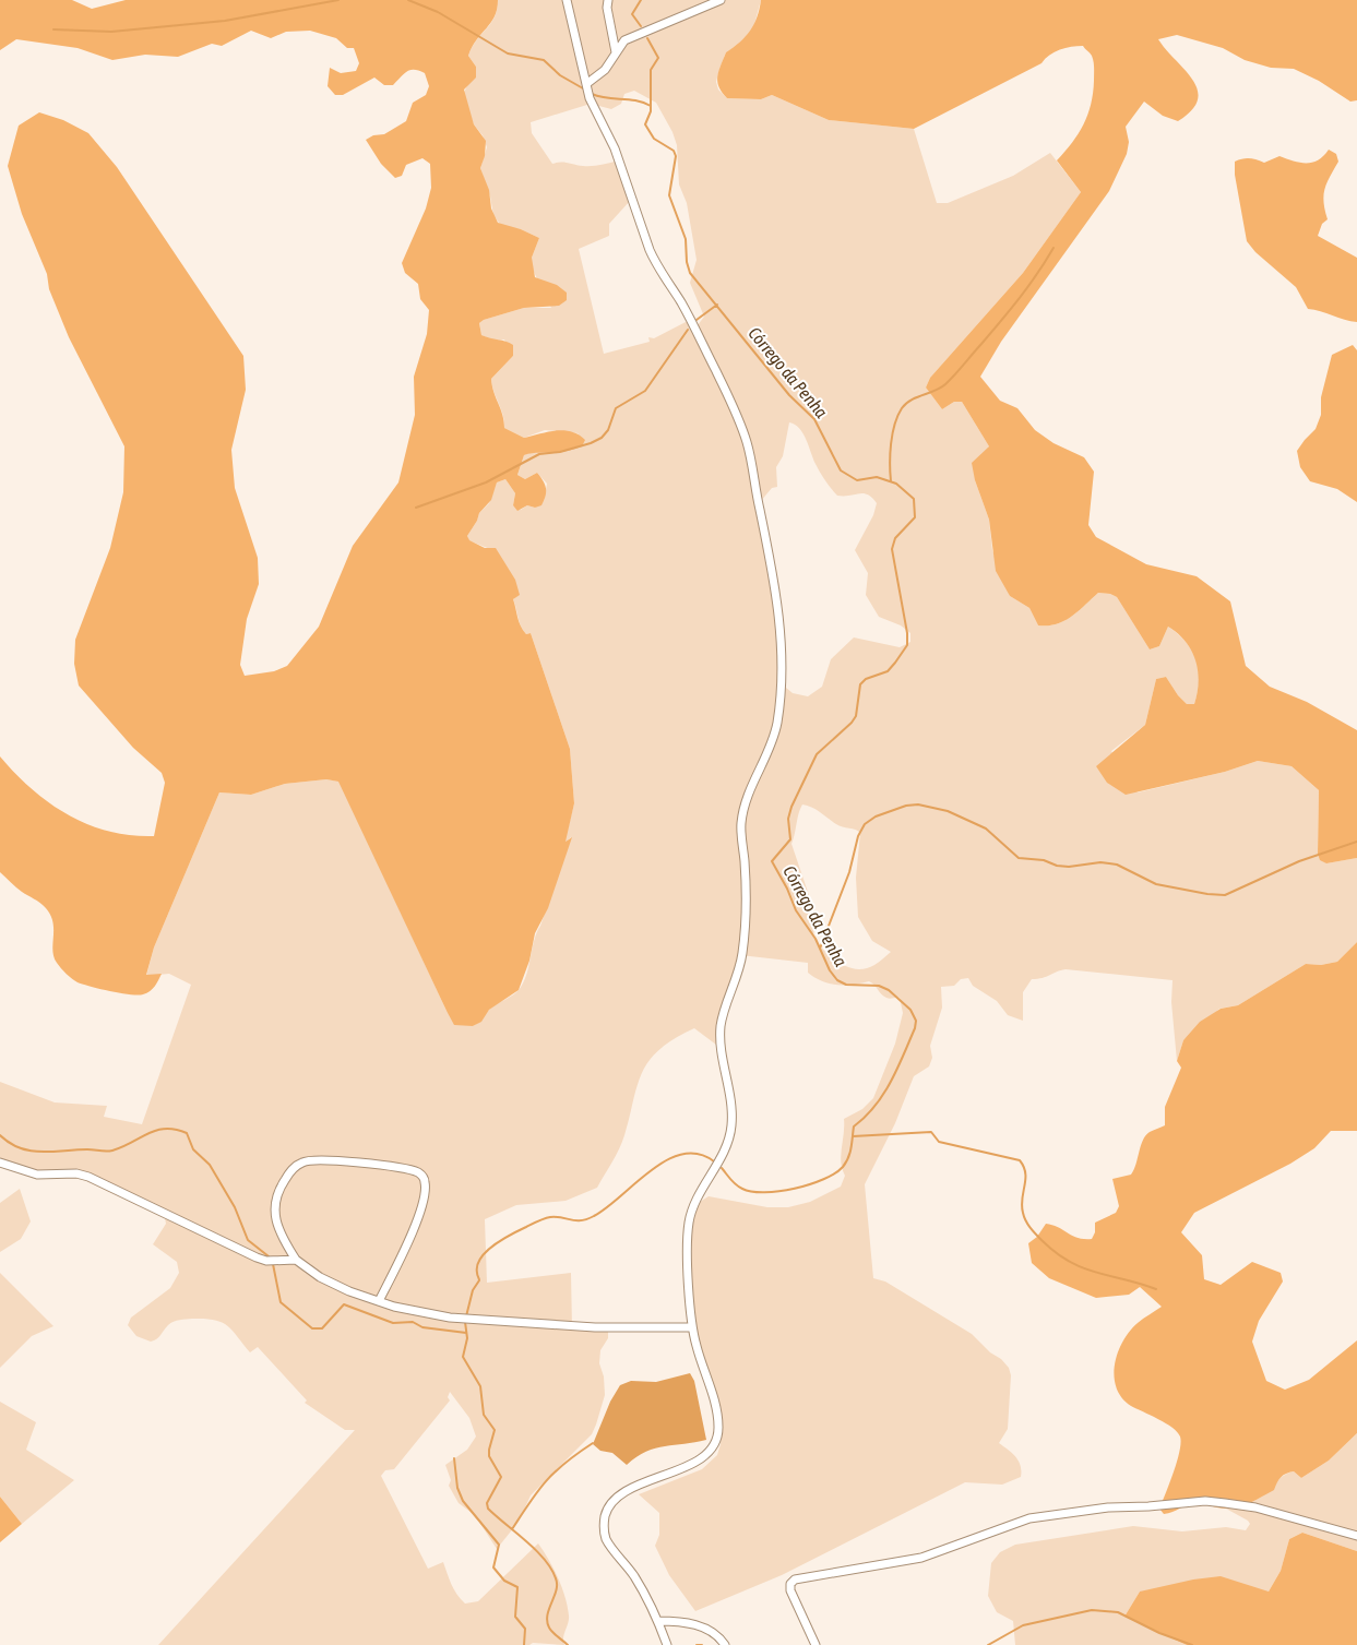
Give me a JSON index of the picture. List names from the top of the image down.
{
  "water": ["Córrego da Penha"]
}
